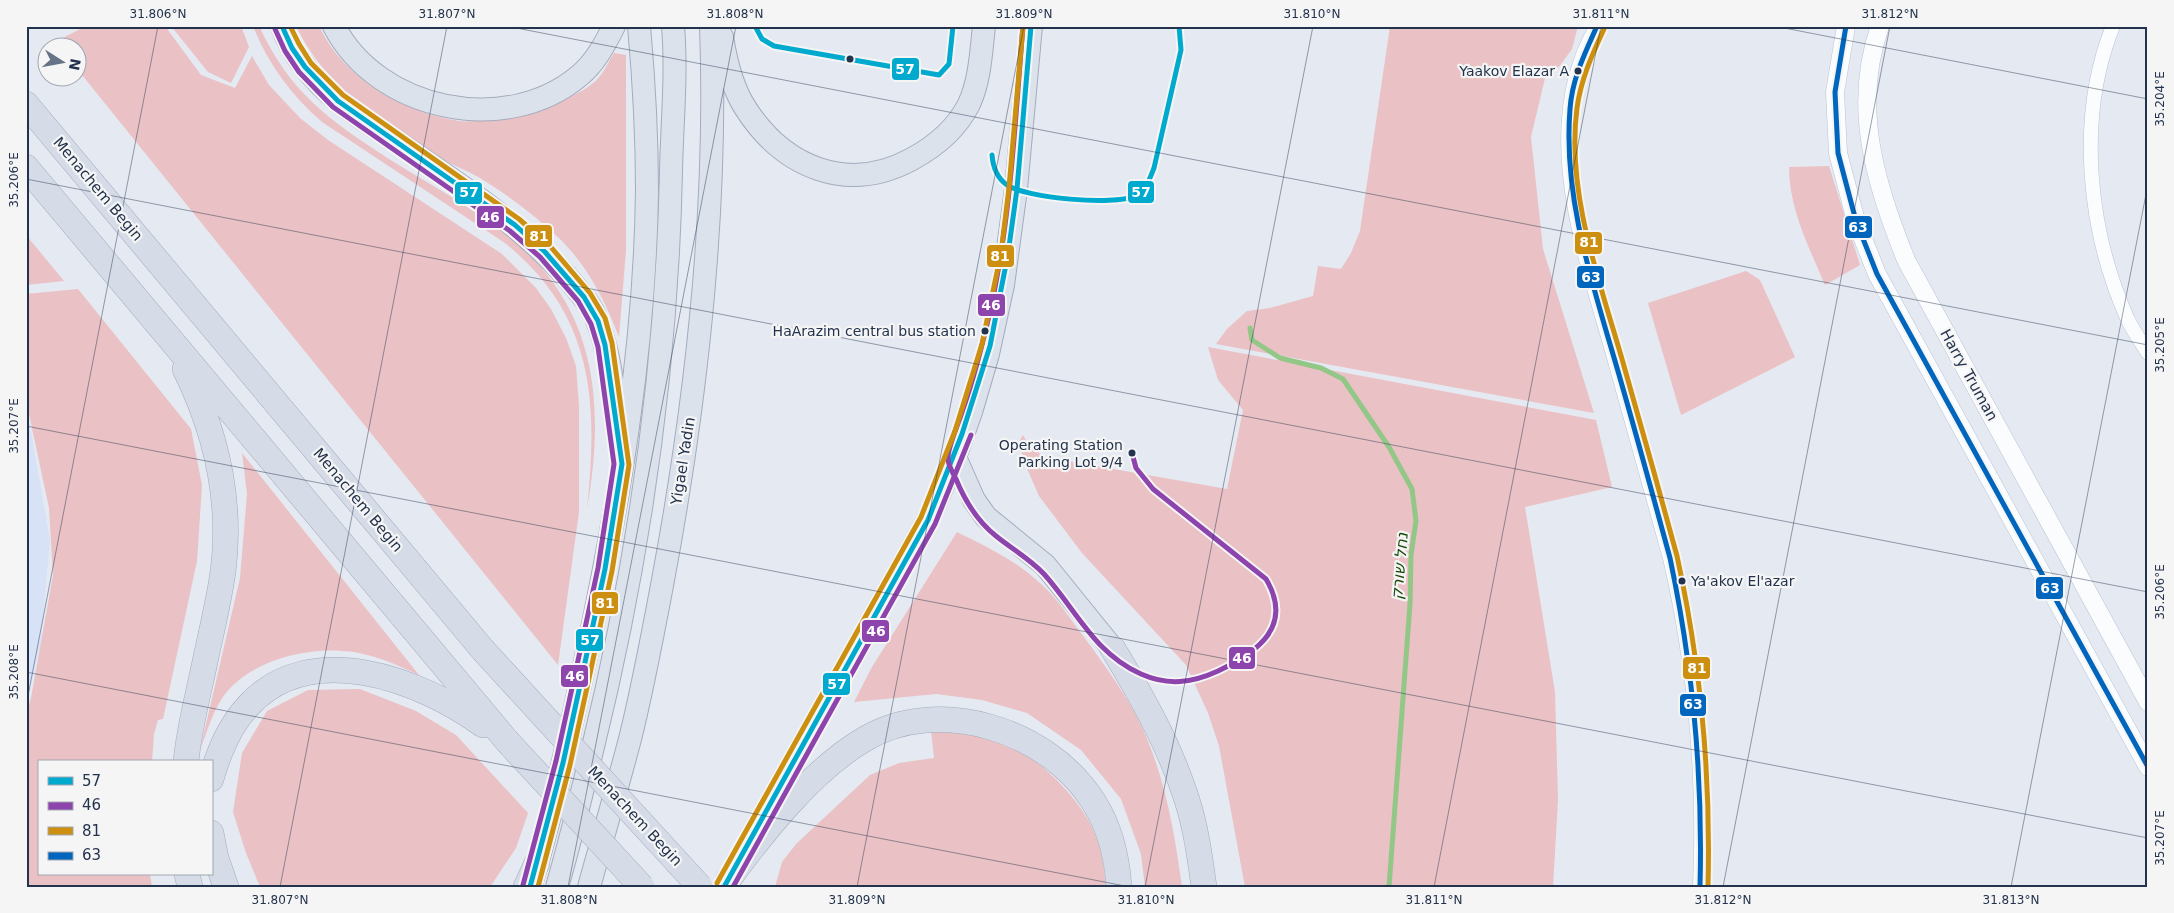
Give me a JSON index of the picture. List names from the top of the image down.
{
  "streets": {
    "highway": ["Menachem Begin", "Yigael Yadin"],
    "street": ["Harry Truman"]
  },
  "water": ["נחל שורק"],
  "places": [
    "Yaakov Elazar A",
    "HaArazim central bus station",
    "Operating Station Parking Lot 9/4",
    "Ya'akov El'azar"
  ],
  "lines": [
    "transit line 57",
    "transit line 46",
    "transit line 81",
    "transit line 63"
  ],
  "legend": [
    "57",
    "46",
    "81",
    "63"
  ],
  "north": "right",
  "coordinates": [
    "31.806°N",
    "31.807°N",
    "31.808°N",
    "31.809°N",
    "31.810°N",
    "31.811°N",
    "31.812°N",
    "35.204°E",
    "35.206°E",
    "35.205°E",
    "35.207°E",
    "35.208°E",
    "31.813°N"
  ]
}
